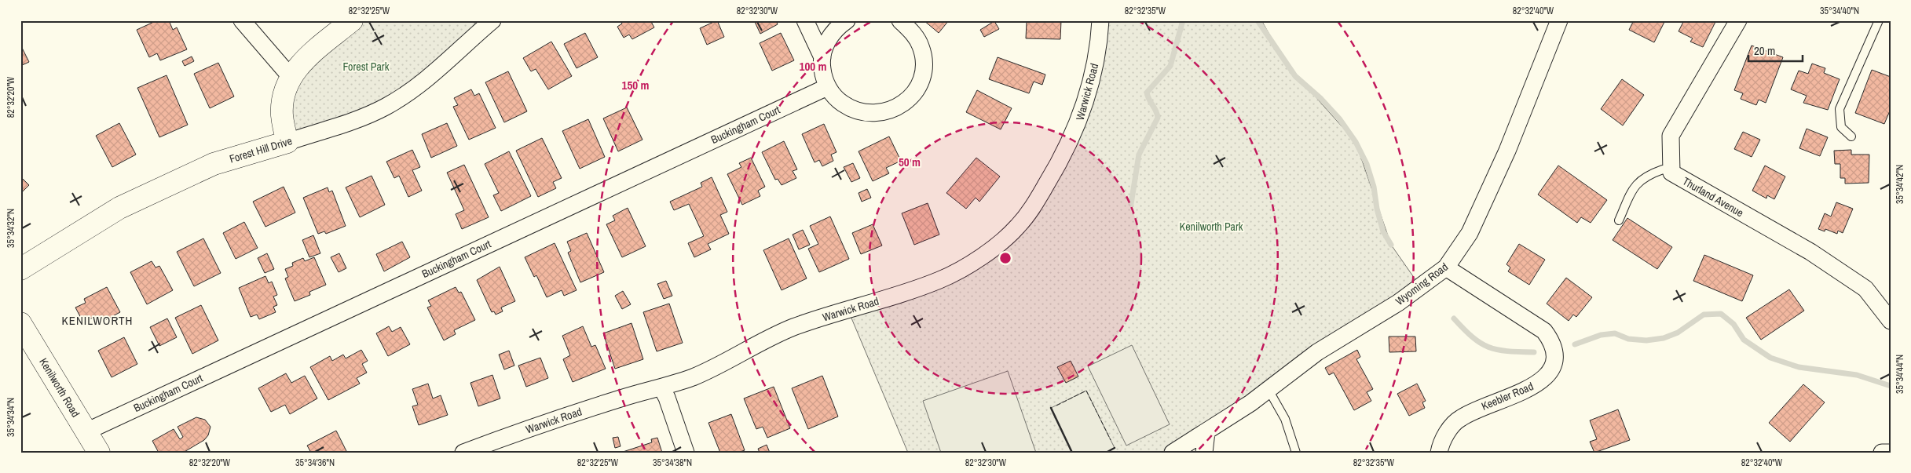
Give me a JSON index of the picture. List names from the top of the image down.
{
  "streets": {
    "street": [
      "Warwick Road",
      "Buckingham Court",
      "Forest Hill Drive",
      "Thurland Avenue",
      "Wyoming Road",
      "Kenilworth Road",
      "Keebler Road"
    ]
  },
  "crossings": [
    ["Buckingham Court", "Kenilworth Road"],
    ["Wyoming Road", "Keebler Road"]
  ],
  "districts": ["KENILWORTH"],
  "parks": ["Forest Park", "Kenilworth Park"],
  "scale_bar": "20 m",
  "coordinates": [
    "82°32'25\"W",
    "82°32'30\"W",
    "82°32'35\"W",
    "82°32'40\"W",
    "35°34'40\"N",
    "82°32'20\"W",
    "35°34'42\"N",
    "35°34'32\"N",
    "35°34'44\"N",
    "35°34'34\"N",
    "35°34'36\"N",
    "35°34'38\"N"
  ],
  "rings": ["100 m", "150 m", "50 m"]
}
